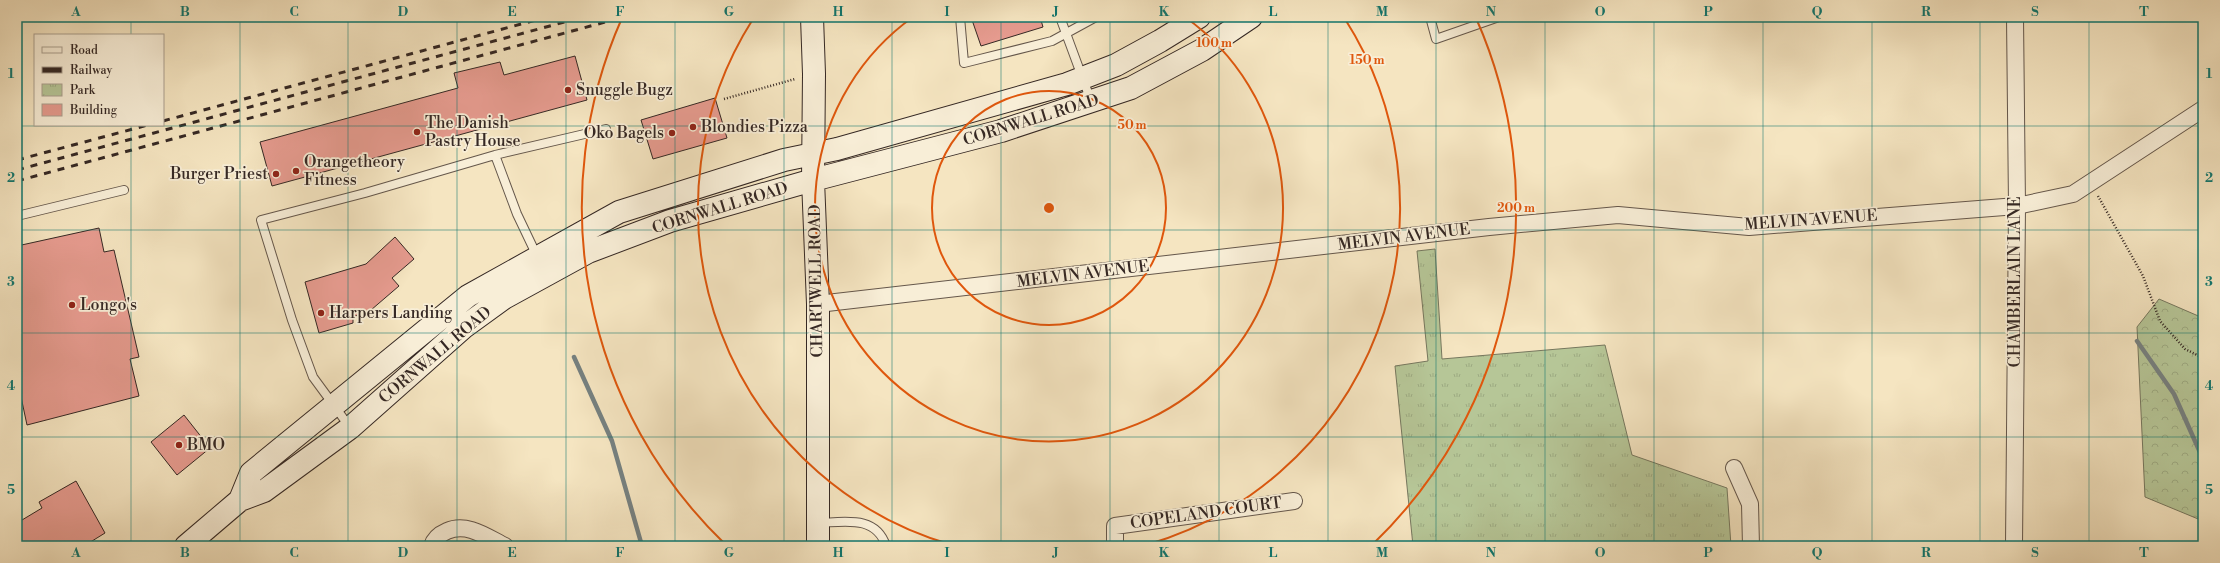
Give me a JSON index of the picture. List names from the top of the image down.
{
  "streets": {
    "main road": ["CORNWALL ROAD", "CHARTWELL ROAD"],
    "street": ["MELVIN AVENUE", "CHAMBERLAIN LANE", "COPELAND COURT"]
  },
  "crossings": [
    ["CORNWALL ROAD", "CHARTWELL ROAD"],
    ["MELVIN AVENUE", "CHARTWELL ROAD"],
    ["MELVIN AVENUE", "CHAMBERLAIN LANE"]
  ],
  "places": [
    "Snuggle Bugz",
    "Blondies Pizza",
    "The Danish Pastry House",
    "Oko Bagels",
    "Orangetheory Fitness",
    "Burger Priest",
    "Longo's",
    "Harpers Landing",
    "BMO"
  ],
  "legend": [
    "Road",
    "Railway",
    "Park",
    "Building"
  ],
  "grid": {
    "columns": [
      "A",
      "B",
      "C",
      "D",
      "E",
      "F",
      "G",
      "H",
      "I",
      "J",
      "K",
      "L",
      "M",
      "N",
      "O",
      "P",
      "Q",
      "R",
      "S",
      "T"
    ],
    "rows": [
      "1",
      "2",
      "3",
      "4",
      "5"
    ]
  },
  "rings": [
    "100 m",
    "150 m",
    "50 m",
    "200 m"
  ]
}
